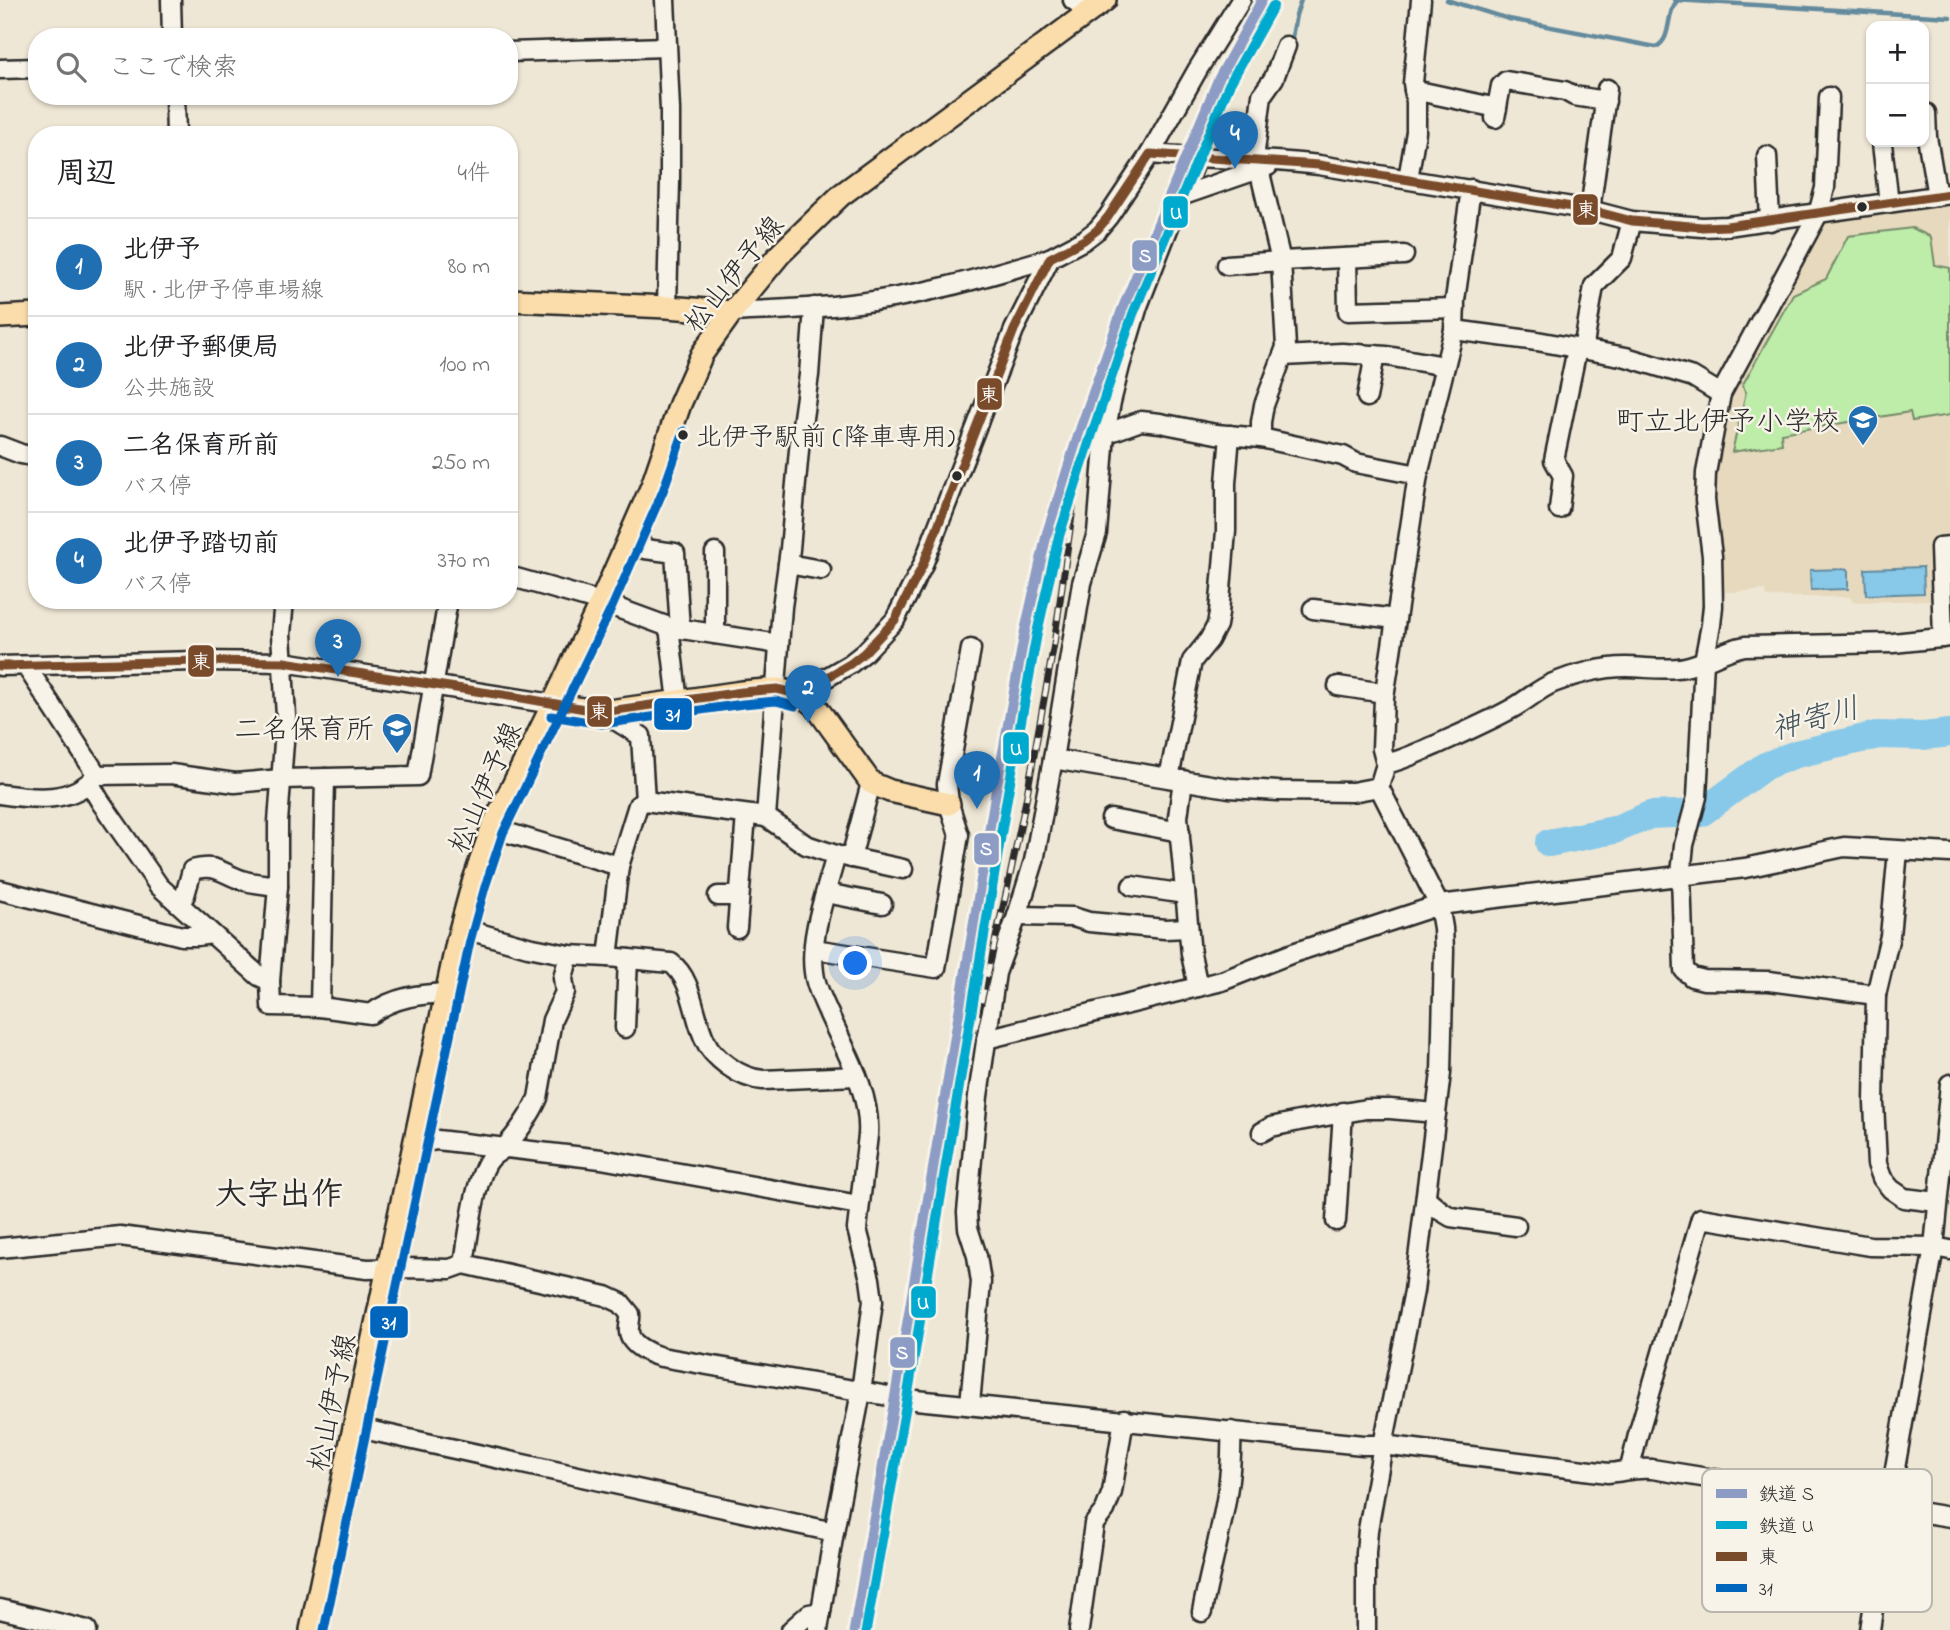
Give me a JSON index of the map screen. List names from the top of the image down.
{
  "streets": {
    "main road": ["松山伊予線"]
  },
  "districts": ["大字出作"],
  "water": ["神寄川"],
  "places": {
    "other": ["北伊予駅前 (降車専用)"],
    "school or university": ["町立北伊予小学校", "二名保育所"]
  },
  "lines": [
    "rail line S",
    "rail line U",
    "transit line 東",
    "transit line 31"
  ],
  "legend": [
    "鉄道 S",
    "鉄道 U",
    "東",
    "31"
  ],
  "page": {
    "map_buttons": ["+", "−"],
    "search": "ここで検索",
    "pins": [
      "4",
      "3",
      "2",
      "1"
    ],
    "heading": ["周辺", "4件"],
    "list": [
      {
        "mark": "1",
        "name": "北伊予",
        "note": "駅 · 北伊予停車場線",
        "value": "80 m"
      },
      {
        "mark": "2",
        "name": "北伊予郵便局",
        "note": "公共施設",
        "value": "100 m"
      },
      {
        "mark": "3",
        "name": "二名保育所前",
        "note": "バス停",
        "value": "250 m"
      },
      {
        "mark": "4",
        "name": "北伊予踏切前",
        "note": "バス停",
        "value": "370 m"
      }
    ]
  }
}
